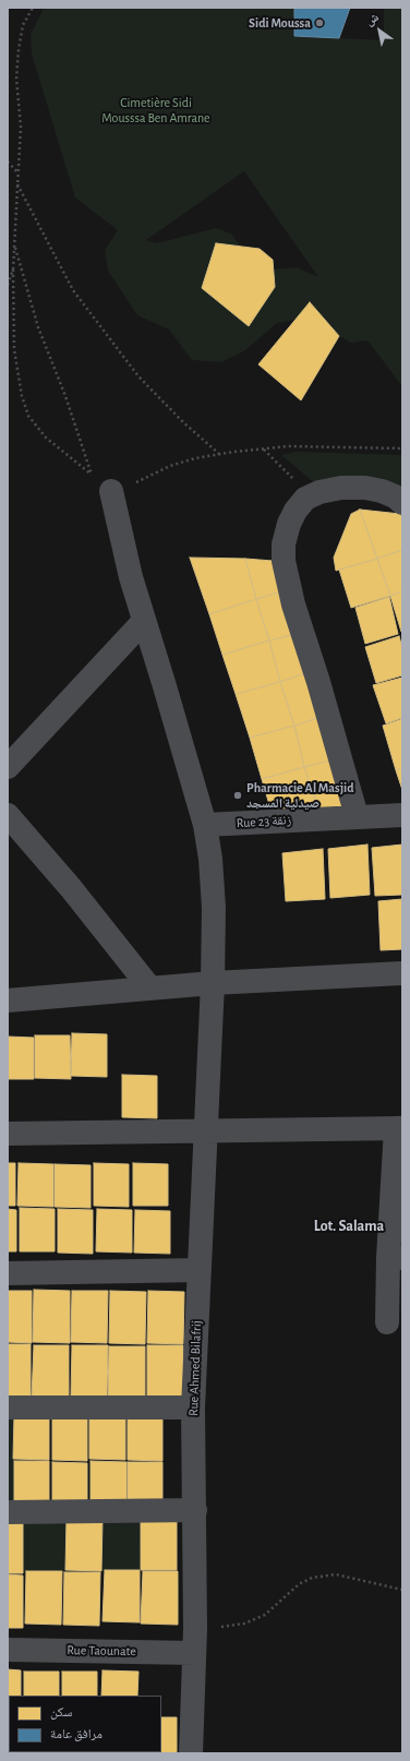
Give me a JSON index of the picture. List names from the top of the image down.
{
  "streets": {
    "street": ["Rue 23 زنقة", "Rue Ahmed Bilafrij", "Rue Taounate"]
  },
  "crossings": [
    ["Rue 23 زنقة", "Rue Ahmed Bilafrij"],
    ["Rue Ahmed Bilafrij", "Rue Taounate"]
  ],
  "districts": ["Lot. Salama"],
  "parks": ["Cimetière Sidi Mousssa Ben Amrane"],
  "places": ["Sidi Moussa", "Pharmacie Al Masjid صيدلية المسجد"],
  "legend": ["سكن", "مرافق عامة"],
  "north": "top left"
}
